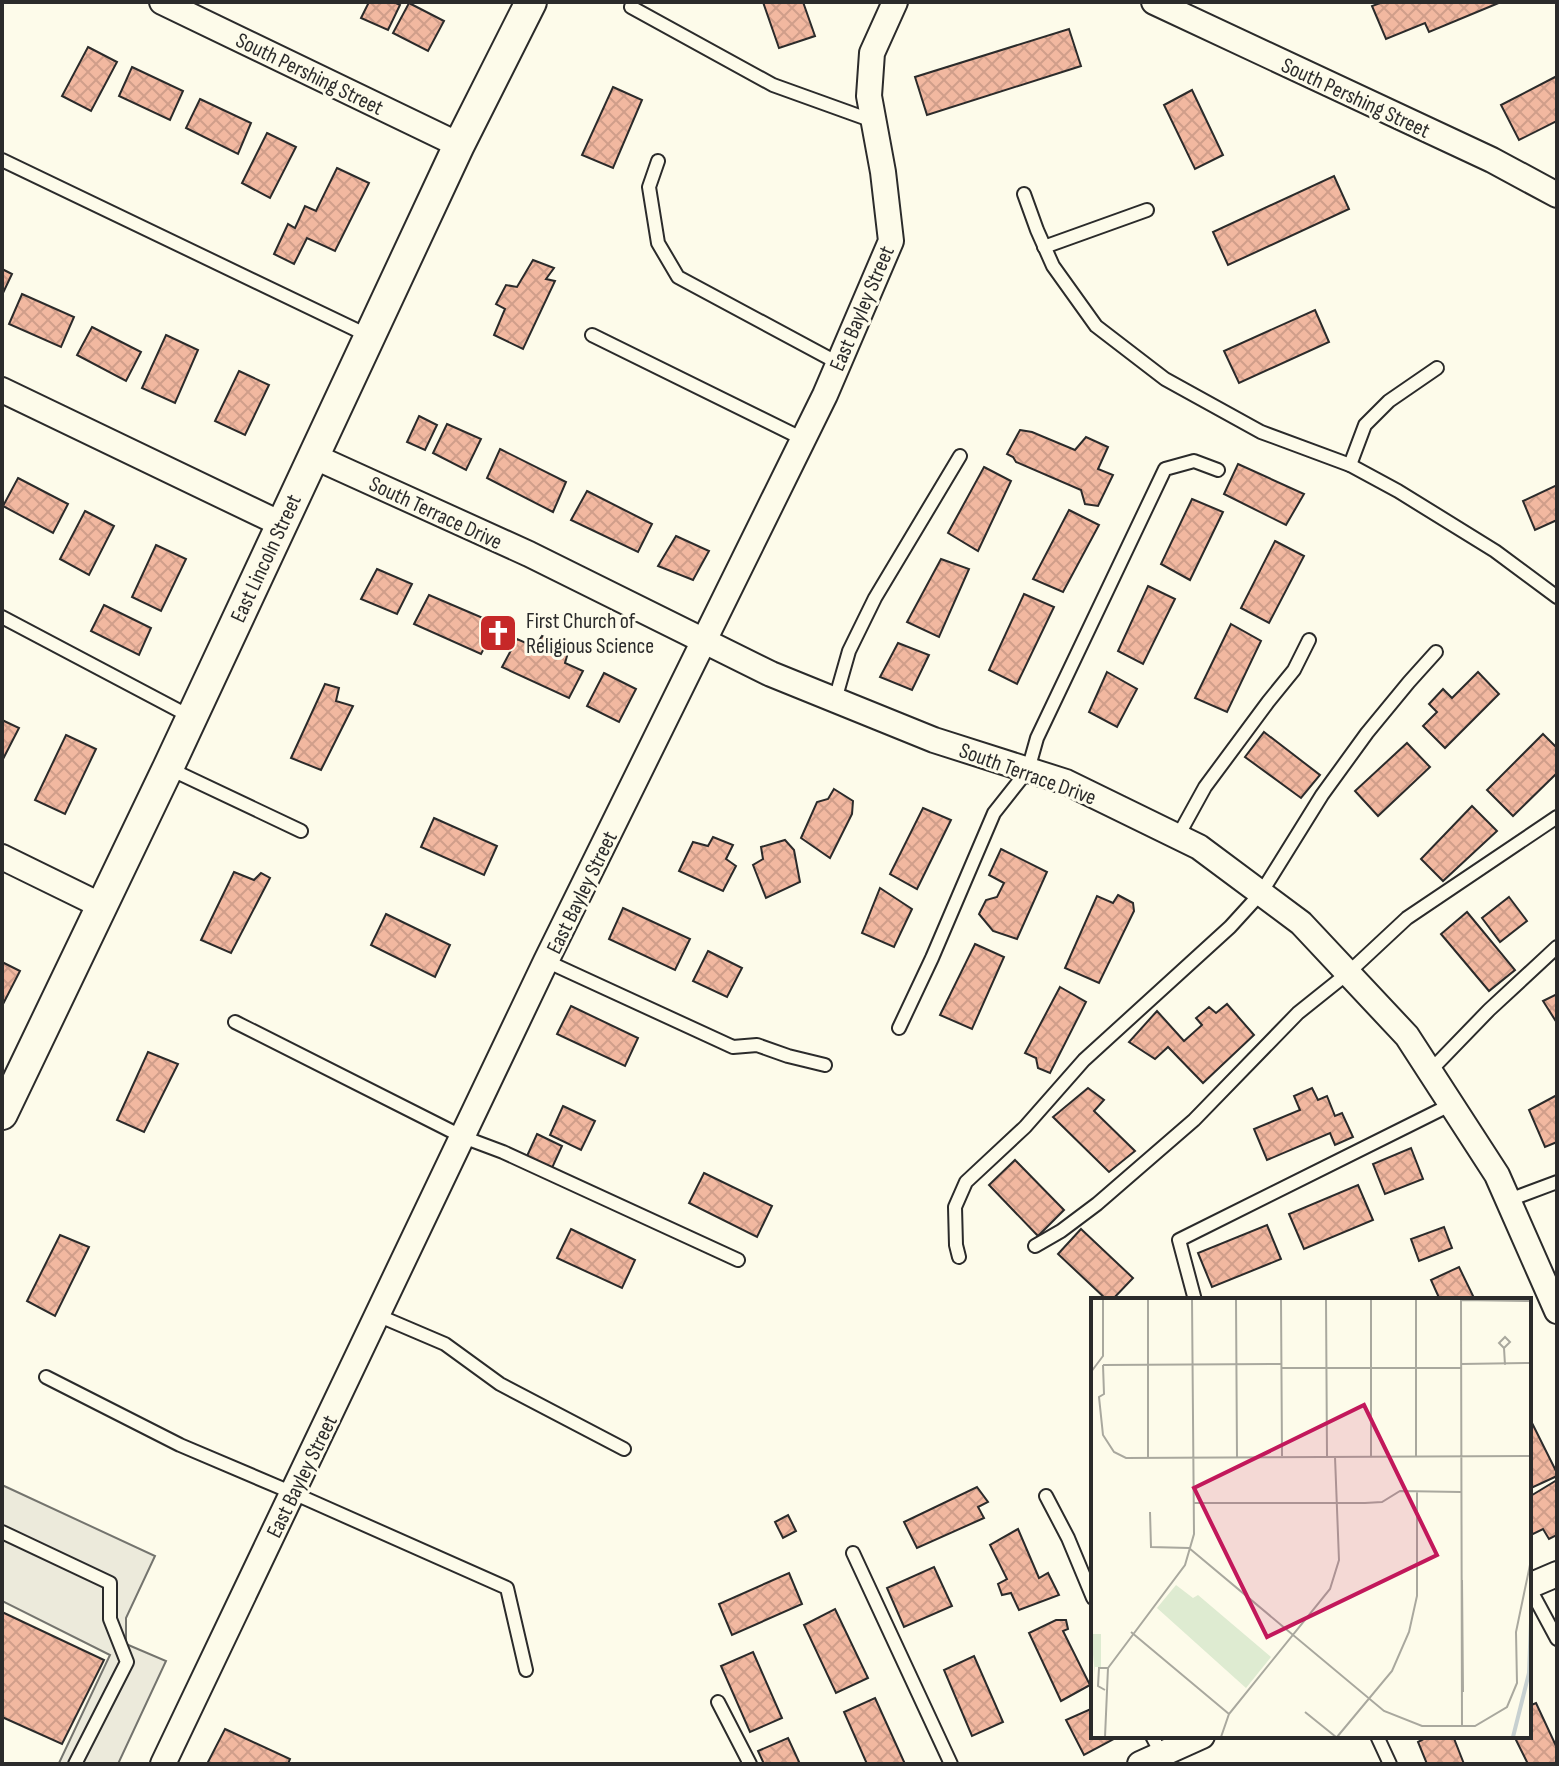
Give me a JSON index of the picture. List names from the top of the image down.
{
  "streets": {
    "street": [
      "South Pershing Street",
      "East Bayley Street",
      "South Terrace Drive",
      "East Lincoln Street"
    ]
  },
  "crossings": [
    ["South Pershing Street", "East Lincoln Street"],
    ["East Bayley Street", "South Terrace Drive"],
    ["South Terrace Drive", "East Lincoln Street"]
  ],
  "places": {
    "church": ["First Church of Religious Science"]
  }
}
